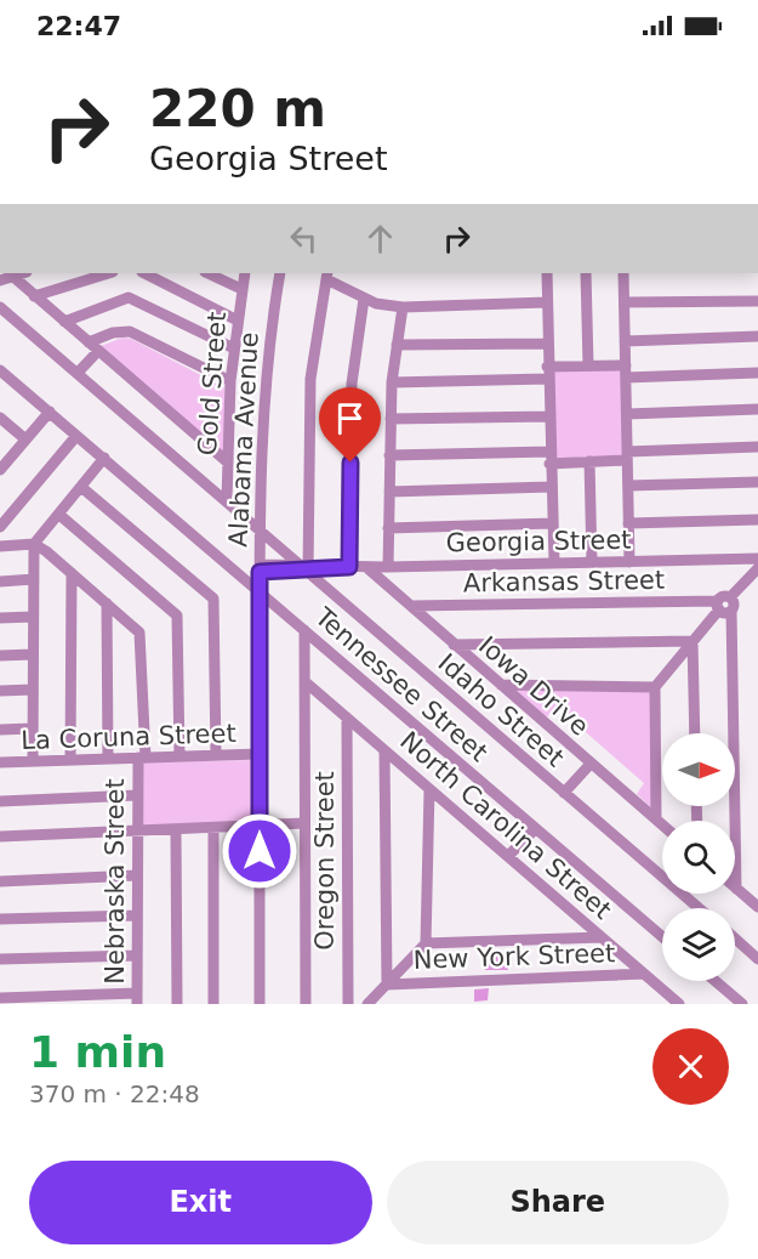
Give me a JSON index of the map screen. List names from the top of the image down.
{
  "streets": {
    "street": [
      "Gold Street",
      "Alabama Avenue",
      "Georgia Street",
      "Arkansas Street",
      "Tennessee Street",
      "Iowa Drive",
      "Idaho Street",
      "La Coruna Street",
      "North Carolina Street",
      "Oregon Street",
      "Nebraska Street",
      "New York Street"
    ]
  },
  "crossings": [
    ["Gold Street", "Idaho Street"],
    ["Alabama Avenue", "Georgia Street"],
    ["Alabama Avenue", "Tennessee Street"],
    ["Alabama Avenue", "Idaho Street"],
    ["Alabama Avenue", "La Coruna Street"],
    ["Georgia Street", "Iowa Drive"],
    ["Georgia Street", "Idaho Street"],
    ["Arkansas Street", "Iowa Drive"],
    ["La Coruna Street", "Nebraska Street"],
    ["North Carolina Street", "Oregon Street"],
    ["North Carolina Street", "New York Street"]
  ],
  "north": "right",
  "page": {
    "status": "22:47",
    "turn": ["220 m", "Georgia Street"],
    "heading": ["1 min", "370 m · 22:48"],
    "buttons": ["Exit", "Share"]
  }
}
